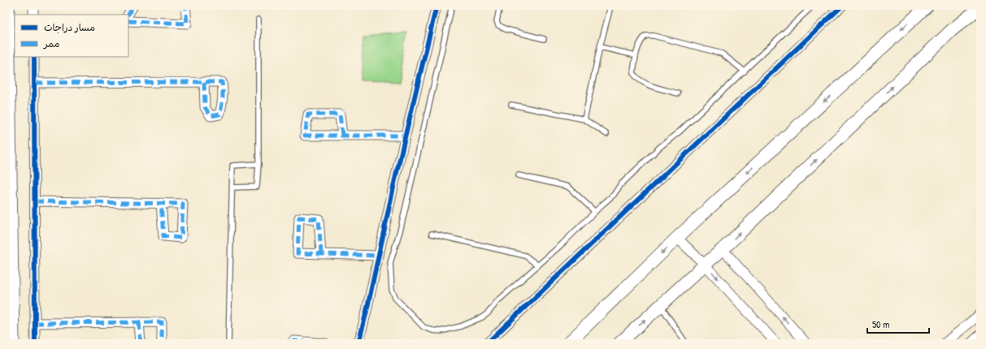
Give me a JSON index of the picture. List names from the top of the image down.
{
  "legend": ["مسار دراجات", "ممر"],
  "scale_bar": "50 m"
}
